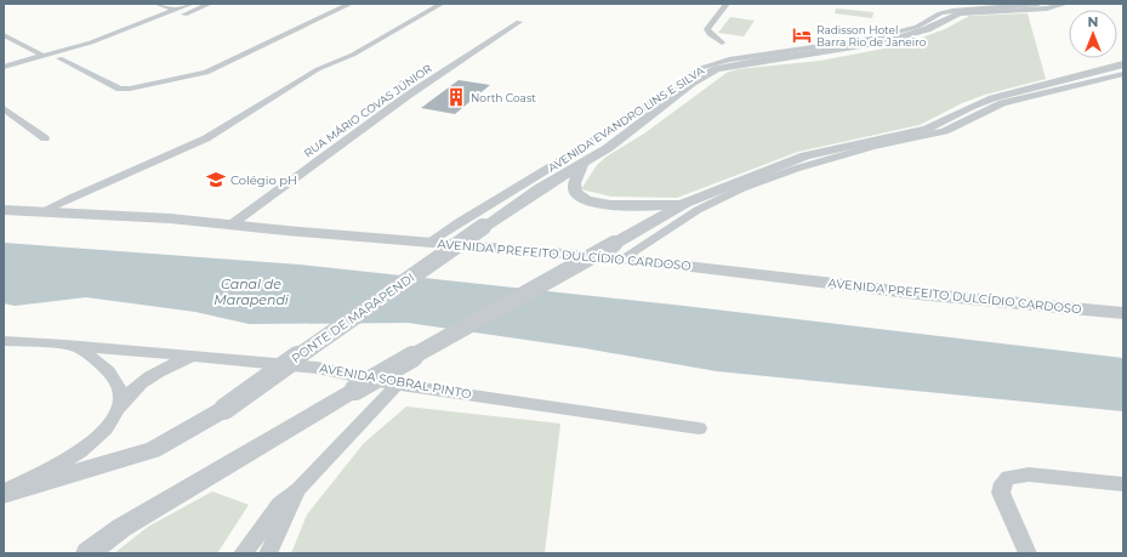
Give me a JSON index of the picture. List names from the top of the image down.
{
  "streets": {
    "street": [
      "RUA MÁRIO COVAS JÚNIOR",
      "AVENIDA EVANDRO LINS E SILVA",
      "AVENIDA PREFEITO DULCÍDIO CARDOSO",
      "PONTE DE MARAPENDI",
      "AVENIDA SOBRAL PINTO"
    ]
  },
  "crossings": [
    ["RUA MÁRIO COVAS JÚNIOR", "AVENIDA PREFEITO DULCÍDIO CARDOSO"],
    ["AVENIDA EVANDRO LINS E SILVA", "AVENIDA PREFEITO DULCÍDIO CARDOSO"],
    ["AVENIDA EVANDRO LINS E SILVA", "PONTE DE MARAPENDI"]
  ],
  "water": ["Canal de Marapendi"],
  "places": {
    "hotel": ["Radisson Hotel Barra Rio de Janeiro"],
    "building": ["North Coast"],
    "school or university": ["Colégio pH"]
  },
  "north": "top"
}
